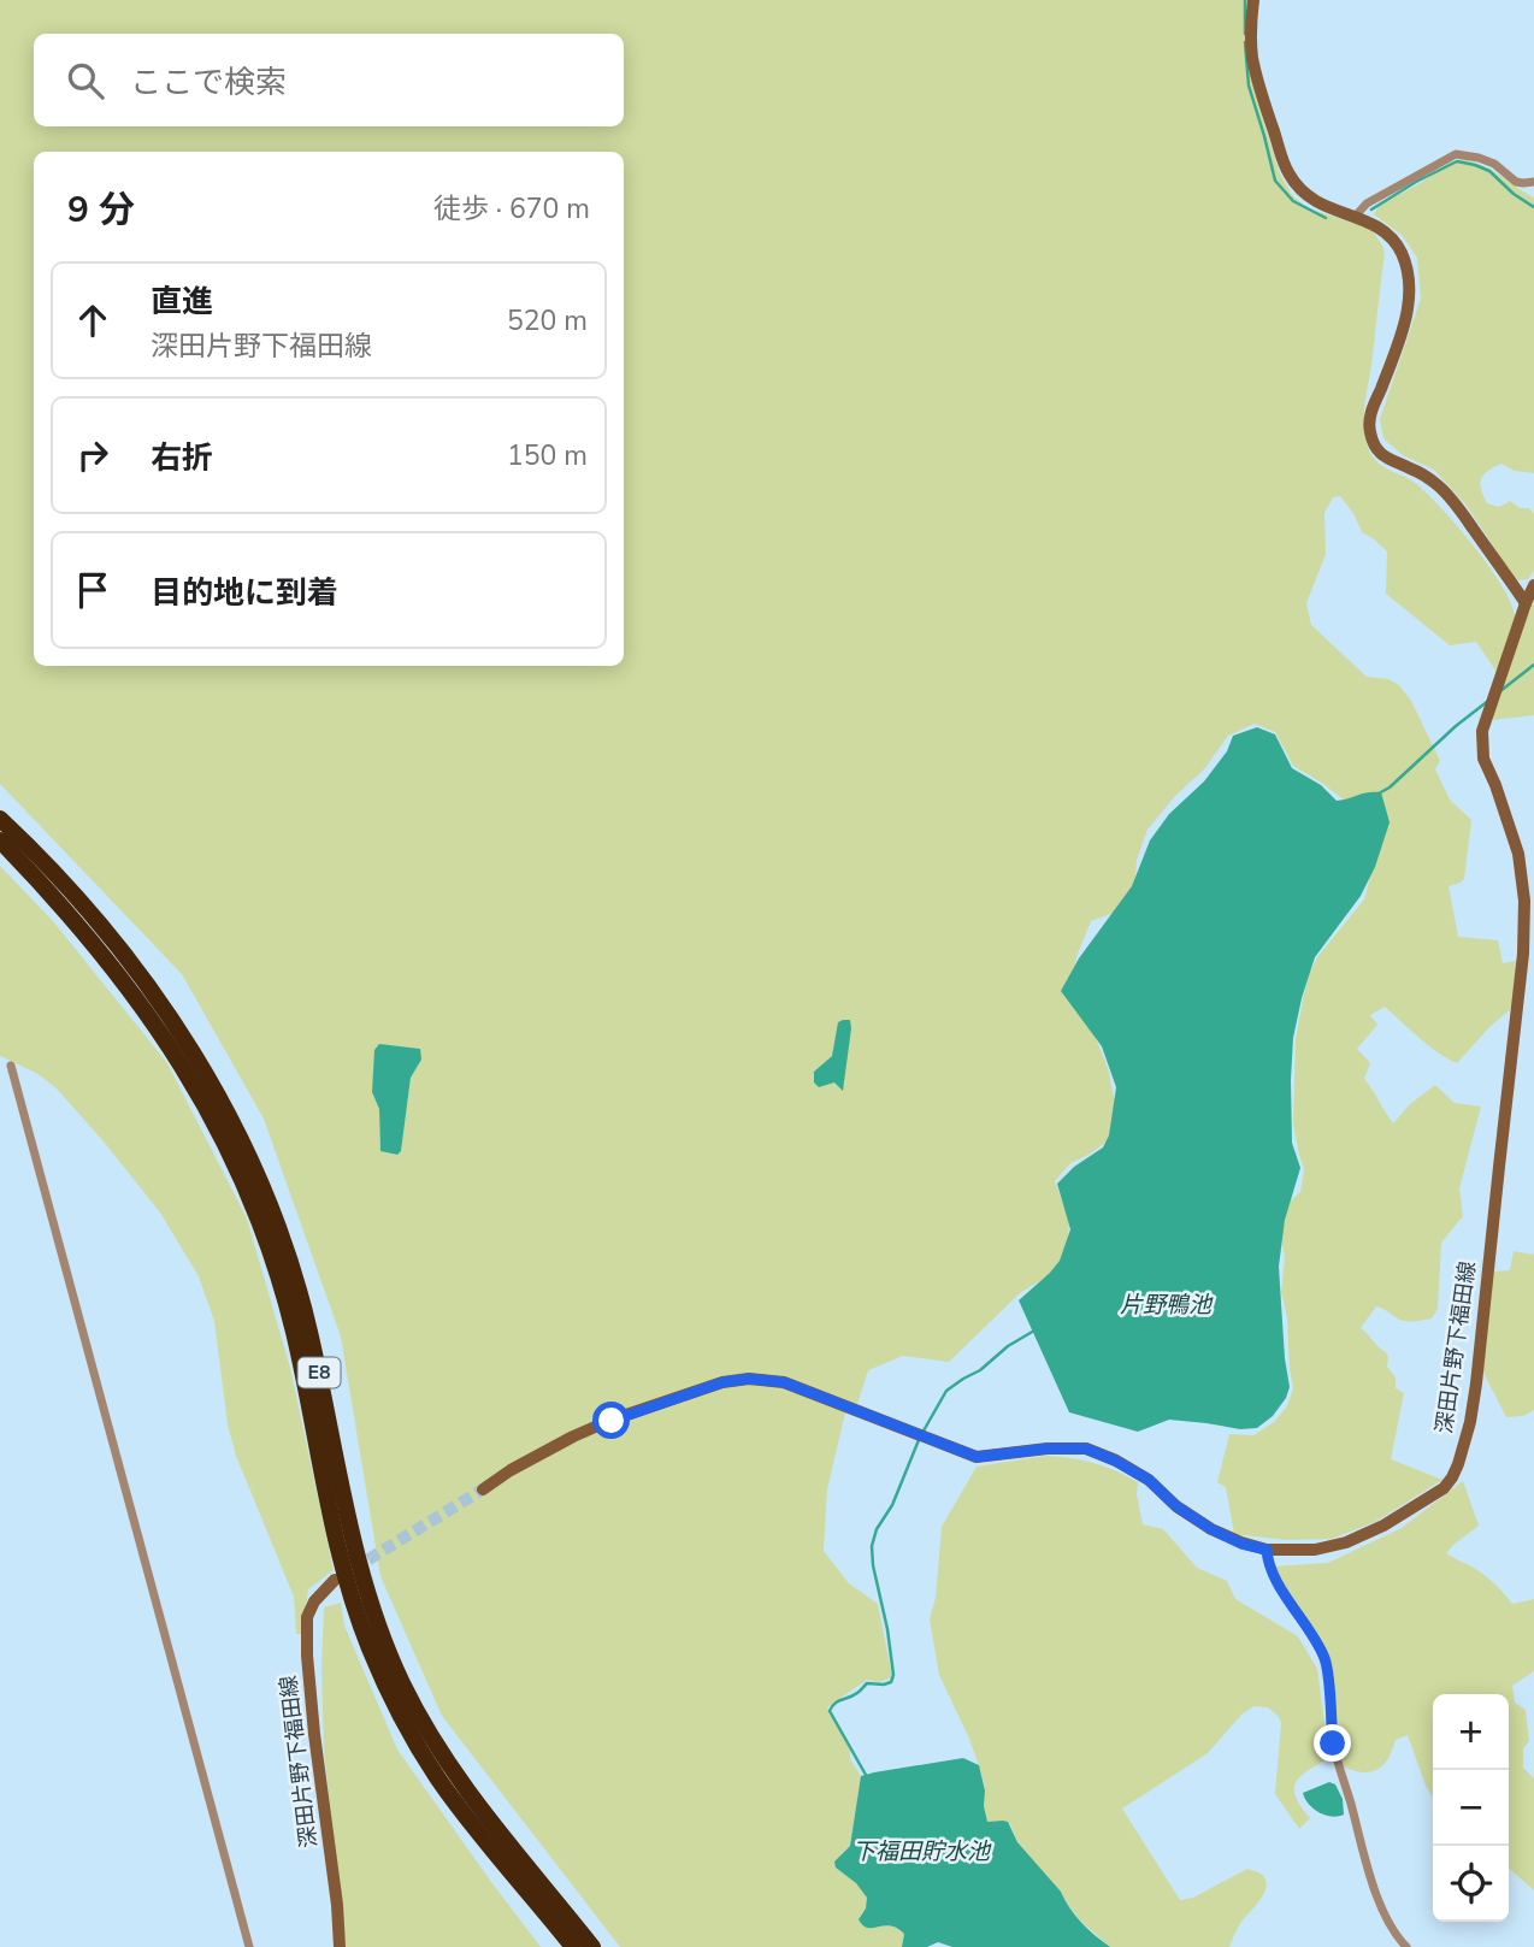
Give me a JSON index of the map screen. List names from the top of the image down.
{
  "streets": {
    "highway": ["E8"],
    "main road": ["深田片野下福田線"]
  },
  "water": ["片野鴨池", "下福田貯水池"],
  "page": {
    "search": "ここで検索",
    "heading": ["9 分", "徒歩 · 670 m"],
    "list": [
      ["直進", "深田片野下福田線", "520 m"],
      ["右折", "150 m"],
      "目的地に到着"
    ],
    "map_buttons": ["+", "−"]
  }
}
